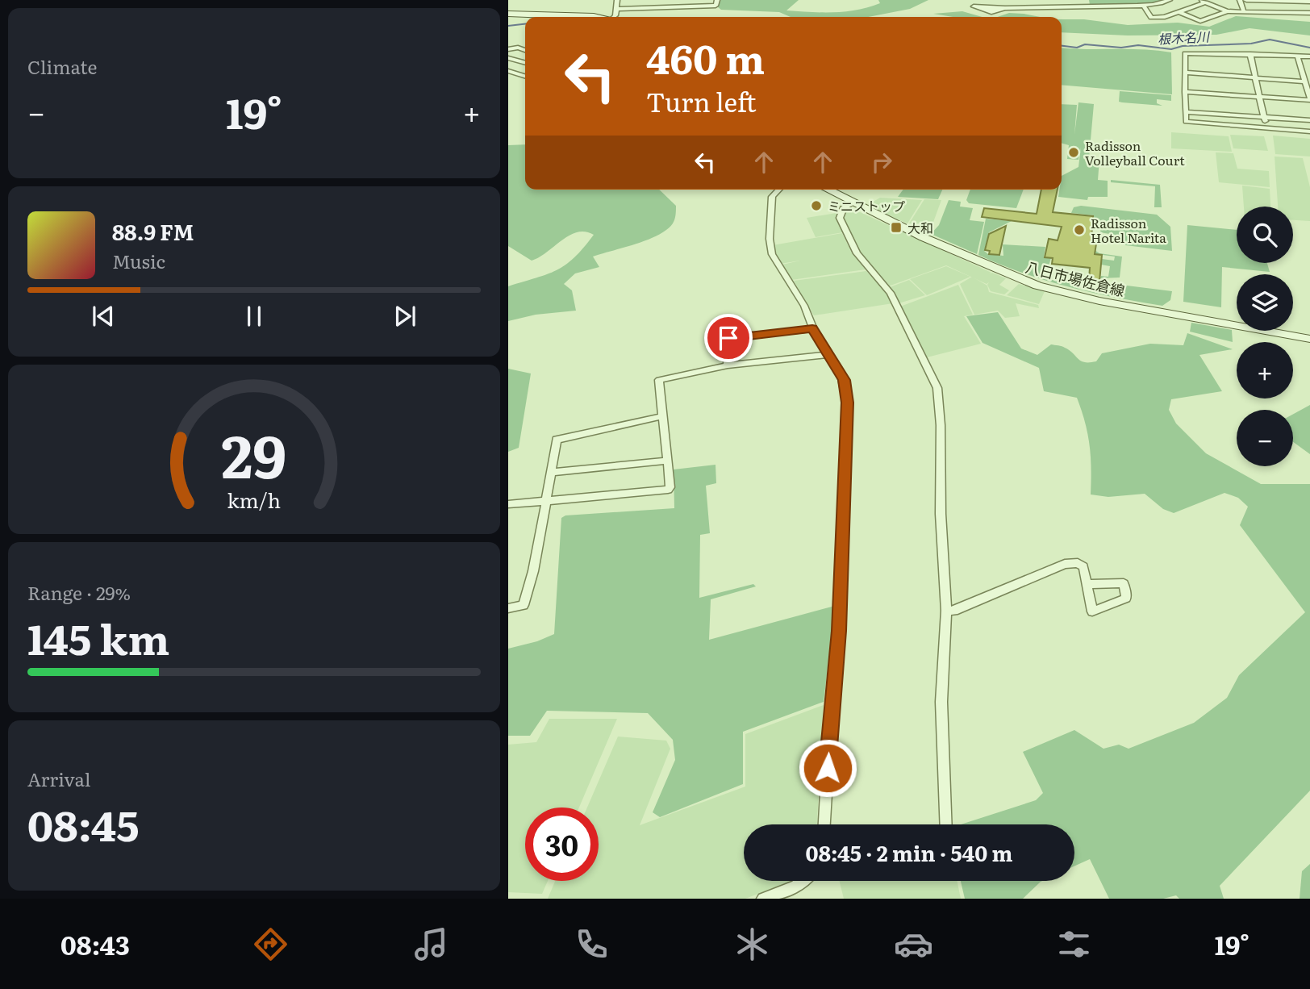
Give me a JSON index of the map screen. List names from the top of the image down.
{
  "streets": {
    "main road": ["八日市場佐倉線"]
  },
  "water": ["根木名川"],
  "places": {
    "other": ["Radisson Volleyball Court", "ミニストップ", "Radisson Hotel Narita"],
    "transit": ["大和"]
  },
  "page": {
    "tile": [
      "Climate",
      ["Range · 29%", "145 km"],
      ["Arrival", "08:45"]
    ],
    "turn": ["460 m", "Turn left"],
    "heat": ["−", "19°", "+"],
    "map_buttons": ["+", "−"],
    "song": ["88.9 FM", "Music"],
    "limit": "30",
    "trip": "08:45 · 2 min · 540 m",
    "tabs": ["08:43", "19°"],
    "gauge": ["29", "km/h"]
  }
}
